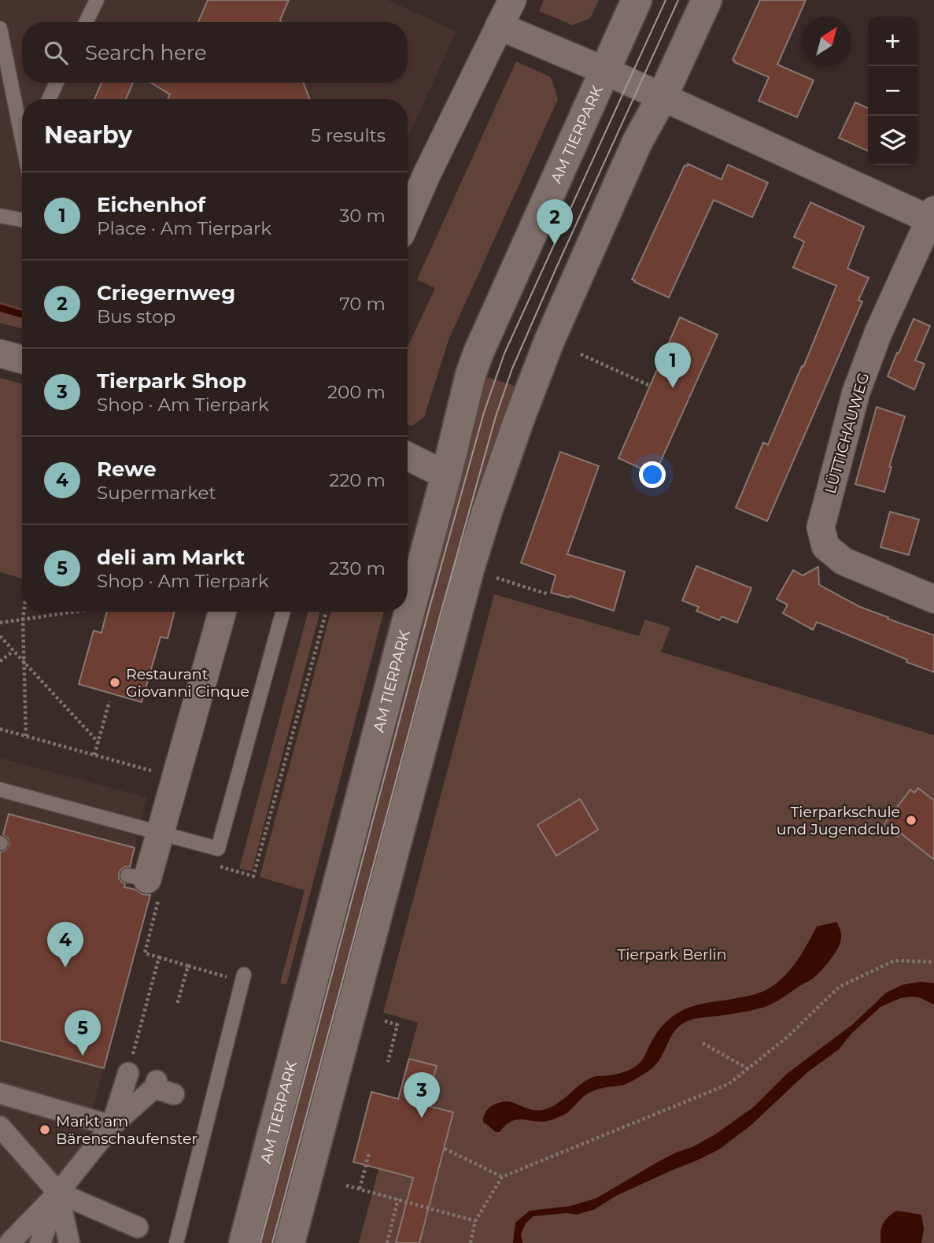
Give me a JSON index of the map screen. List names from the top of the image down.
{
  "streets": {
    "main road": ["AM TIERPARK"],
    "street": ["LÜTTICHAUWEG"]
  },
  "crossings": [
    ["AM TIERPARK", "LÜTTICHAUWEG"]
  ],
  "parks": ["Tierpark Berlin"],
  "places": ["Restaurant Giovanni Cinque", "Tierparkschule und Jugendclub", "Markt am Bärenschaufenster"],
  "north": "top right",
  "page": {
    "map_buttons": ["+", "−"],
    "search": "Search here",
    "heading": ["Nearby", "5 results"],
    "list": [
      {
        "mark": "1",
        "name": "Eichenhof",
        "note": "Place · Am Tierpark",
        "value": "30 m"
      },
      {
        "mark": "2",
        "name": "Criegernweg",
        "note": "Bus stop",
        "value": "70 m"
      },
      {
        "mark": "3",
        "name": "Tierpark Shop",
        "note": "Shop · Am Tierpark",
        "value": "200 m"
      },
      {
        "mark": "4",
        "name": "Rewe",
        "note": "Supermarket",
        "value": "220 m"
      },
      {
        "mark": "5",
        "name": "deli am Markt",
        "note": "Shop · Am Tierpark",
        "value": "230 m"
      }
    ],
    "pins": [
      "2",
      "1",
      "4",
      "5",
      "3"
    ]
  }
}
